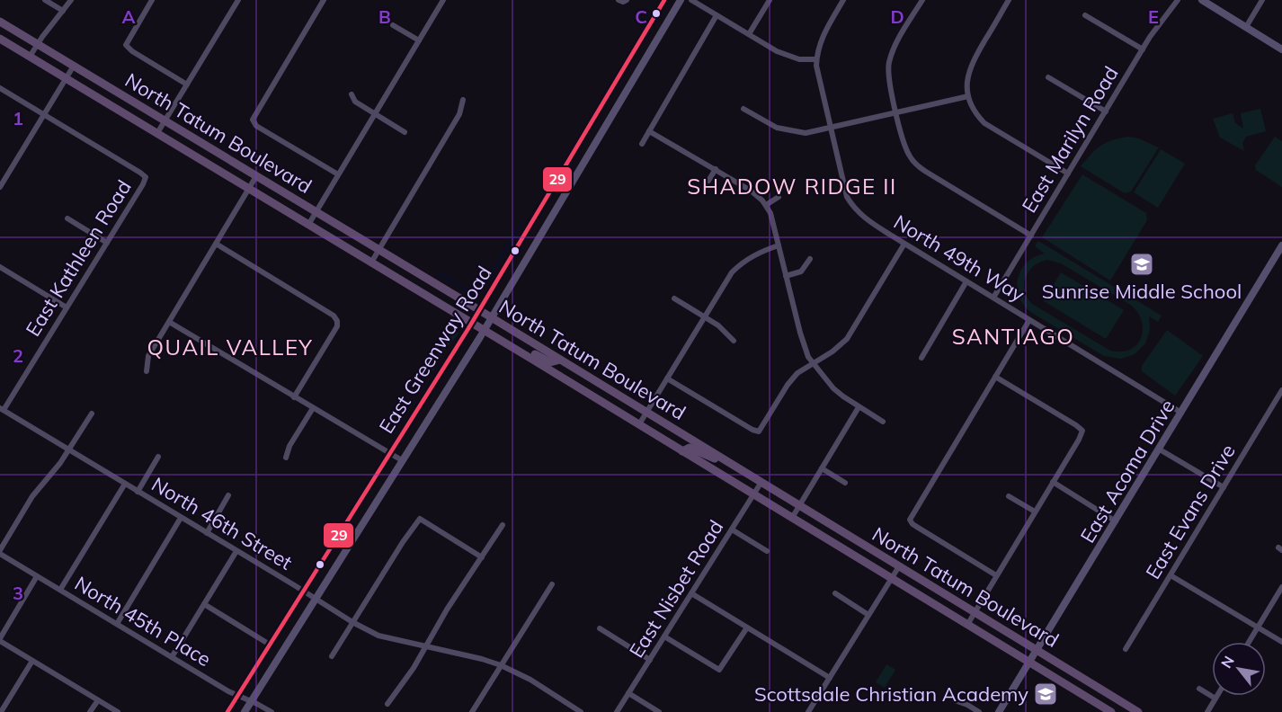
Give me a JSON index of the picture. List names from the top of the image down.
{
  "streets": {
    "main road": ["North Tatum Boulevard", "East Greenway Road", "East Acoma Drive"],
    "street": [
      "East Marilyn Road",
      "East Kathleen Road",
      "North 49th Way",
      "East Evans Drive",
      "North 46th Street",
      "East Nisbet Road",
      "North 45th Place"
    ]
  },
  "crossings": [
    ["North Tatum Boulevard", "East Greenway Road"],
    ["North Tatum Boulevard", "East Acoma Drive"],
    ["North Tatum Boulevard", "East Nisbet Road"],
    ["East Marilyn Road", "North 49th Way"],
    ["East Kathleen Road", "North 46th Street"],
    ["North 49th Way", "East Acoma Drive"],
    ["East Greenway Road", "North 46th Street"],
    ["East Greenway Road", "North 45th Place"]
  ],
  "districts": ["SHADOW RIDGE II", "SANTIAGO", "QUAIL VALLEY"],
  "places": {
    "school or university": ["Sunrise Middle School", "Scottsdale Christian Academy"]
  },
  "lines": ["transit line 29"],
  "north": "top left",
  "grid": {
    "columns": [
      "A",
      "B",
      "C",
      "D",
      "E"
    ],
    "rows": ["1", "2", "3"]
  }
}
